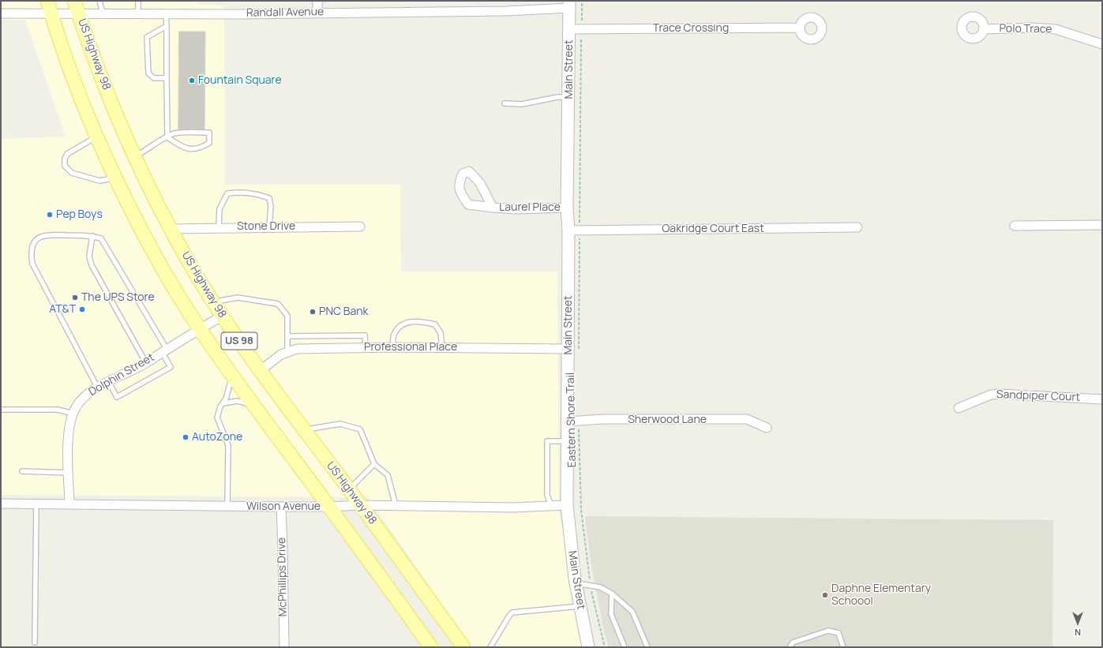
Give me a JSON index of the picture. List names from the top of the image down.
{
  "streets": {
    "main road": ["US Highway 98", "Main Street", "US 98"],
    "street": [
      "Randall Avenue",
      "Trace Crossing",
      "Polo Trace",
      "Laurel Place",
      "Stone Drive",
      "Oakridge Court East",
      "Professional Place",
      "Dolphin Street",
      "Sandpiper Court",
      "Sherwood Lane",
      "Wilson Avenue",
      "McPhillips Drive"
    ],
    "path": ["Eastern Shore Trail"]
  },
  "crossings": [
    ["Randall Avenue", "US Highway 98"],
    ["Randall Avenue", "Main Street"],
    ["Randall Avenue", "US 98"],
    ["Trace Crossing", "Main Street"],
    ["US Highway 98", "Stone Drive"],
    ["US Highway 98", "Professional Place"],
    ["US Highway 98", "Dolphin Street"],
    ["US Highway 98", "Wilson Avenue"],
    ["Main Street", "Laurel Place"],
    ["Main Street", "Oakridge Court East"],
    ["Main Street", "Professional Place"],
    ["Main Street", "Eastern Shore Trail"],
    ["Main Street", "Sherwood Lane"],
    ["Main Street", "Wilson Avenue"],
    ["US 98", "Dolphin Street"],
    ["US 98", "Wilson Avenue"],
    ["Dolphin Street", "Wilson Avenue"],
    ["Eastern Shore Trail", "Sherwood Lane"],
    ["Wilson Avenue", "McPhillips Drive"]
  ],
  "places": [
    "Fountain Square",
    "Pep Boys",
    "The UPS Store",
    "AT&T",
    "PNC Bank",
    "AutoZone",
    "Daphne Elementary Schoool"
  ],
  "north": "bottom"
}
